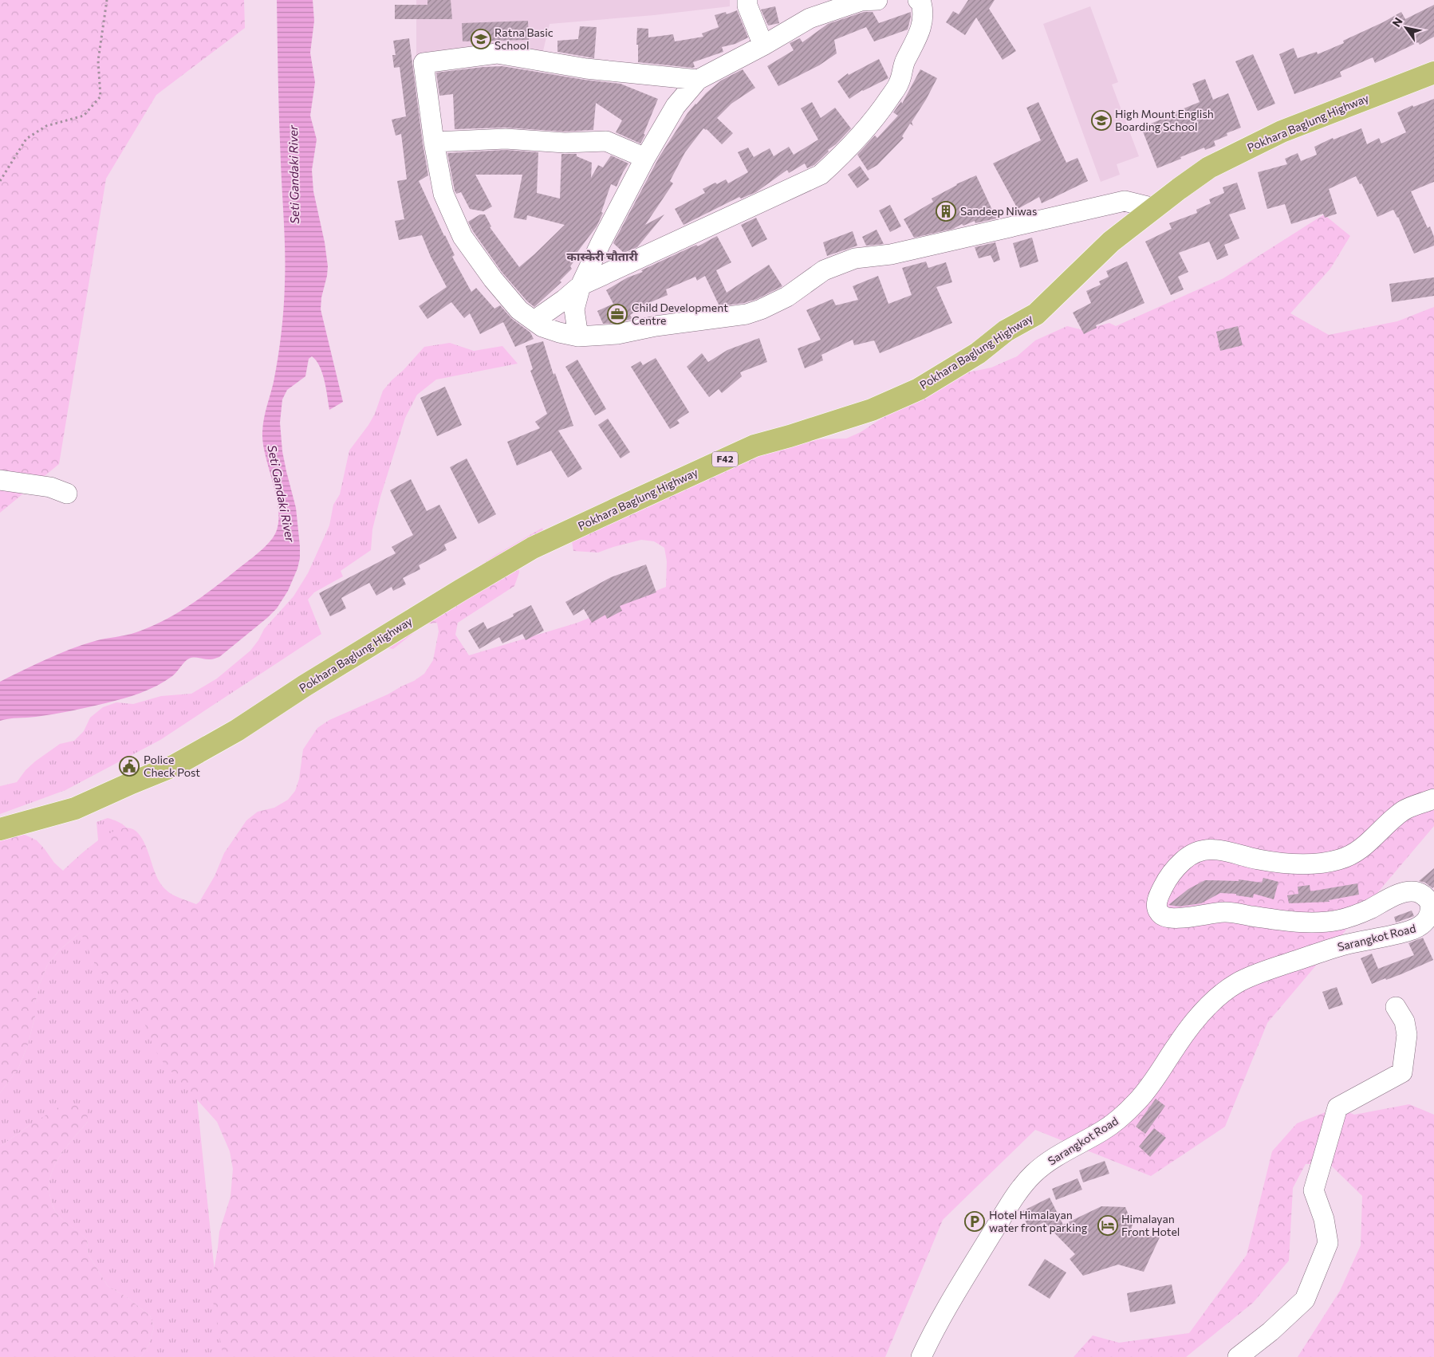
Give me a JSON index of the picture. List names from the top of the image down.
{
  "streets": {
    "highway": ["Pokhara Baglung Highway", "F42"],
    "street": ["Sarangkot Road"]
  },
  "districts": ["कास्केरी चौतारी"],
  "water": ["Seti Gandaki River"],
  "places": {
    "school or university": ["Ratna Basic School", "High Mount English Boarding School"],
    "building": ["Sandeep Niwas"],
    "office": ["Child Development Centre"],
    "public building": ["Police Check Post"],
    "parking": ["Hotel Himalayan water front parking"],
    "hotel": ["Himalayan Front Hotel"]
  },
  "north": "top left"
}
